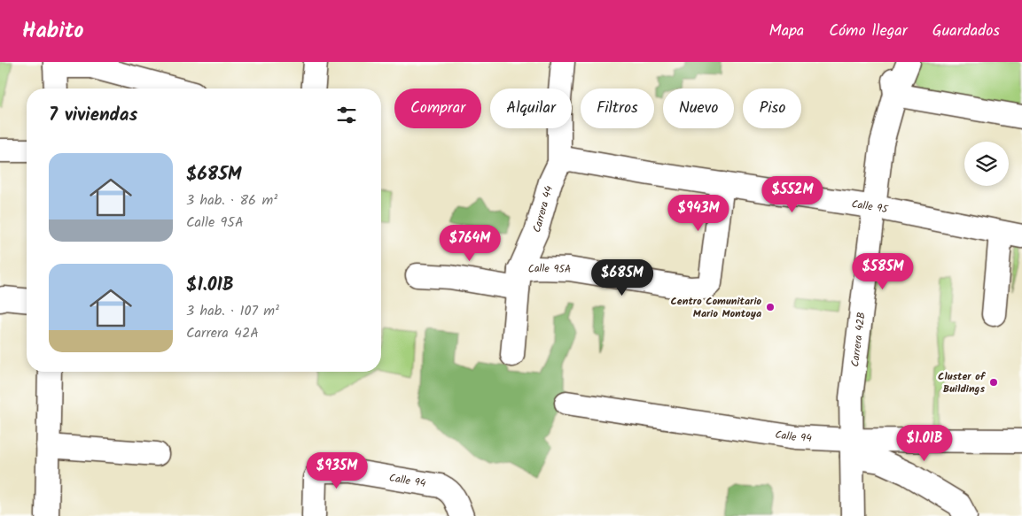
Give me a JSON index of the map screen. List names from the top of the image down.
{
  "streets": {
    "street": [
      "Calle 95",
      "Carrera 44",
      "Calle 95A",
      "Carrera 42B",
      "Calle 94"
    ]
  },
  "crossings": [
    ["Calle 95", "Carrera 44"],
    ["Calle 95", "Calle 95A"],
    ["Calle 95", "Carrera 42B"],
    ["Carrera 44", "Calle 95A"],
    ["Carrera 42B", "Calle 94"]
  ],
  "places": ["Centro Comunitario Mario Montoya", "Cluster of Buildings"],
  "page": {
    "header": "Habito",
    "nav": ["Mapa", "Cómo llegar", "Guardados"],
    "chip": [
      "Comprar",
      "Alquilar",
      "Filtros",
      "Nuevo",
      "Piso"
    ],
    "heading": "7 viviendas",
    "list": [
      {
        "name": "$685M",
        "note": "3 hab. · 86 m² · Calle 95A"
      },
      {
        "name": "$1.01B",
        "note": "3 hab. · 107 m² · Carrera 42A"
      }
    ],
    "price": [
      "$552M",
      "$943M",
      "$764M",
      "$585M",
      "$685M",
      "$1.01B",
      "$935M"
    ]
  }
}
